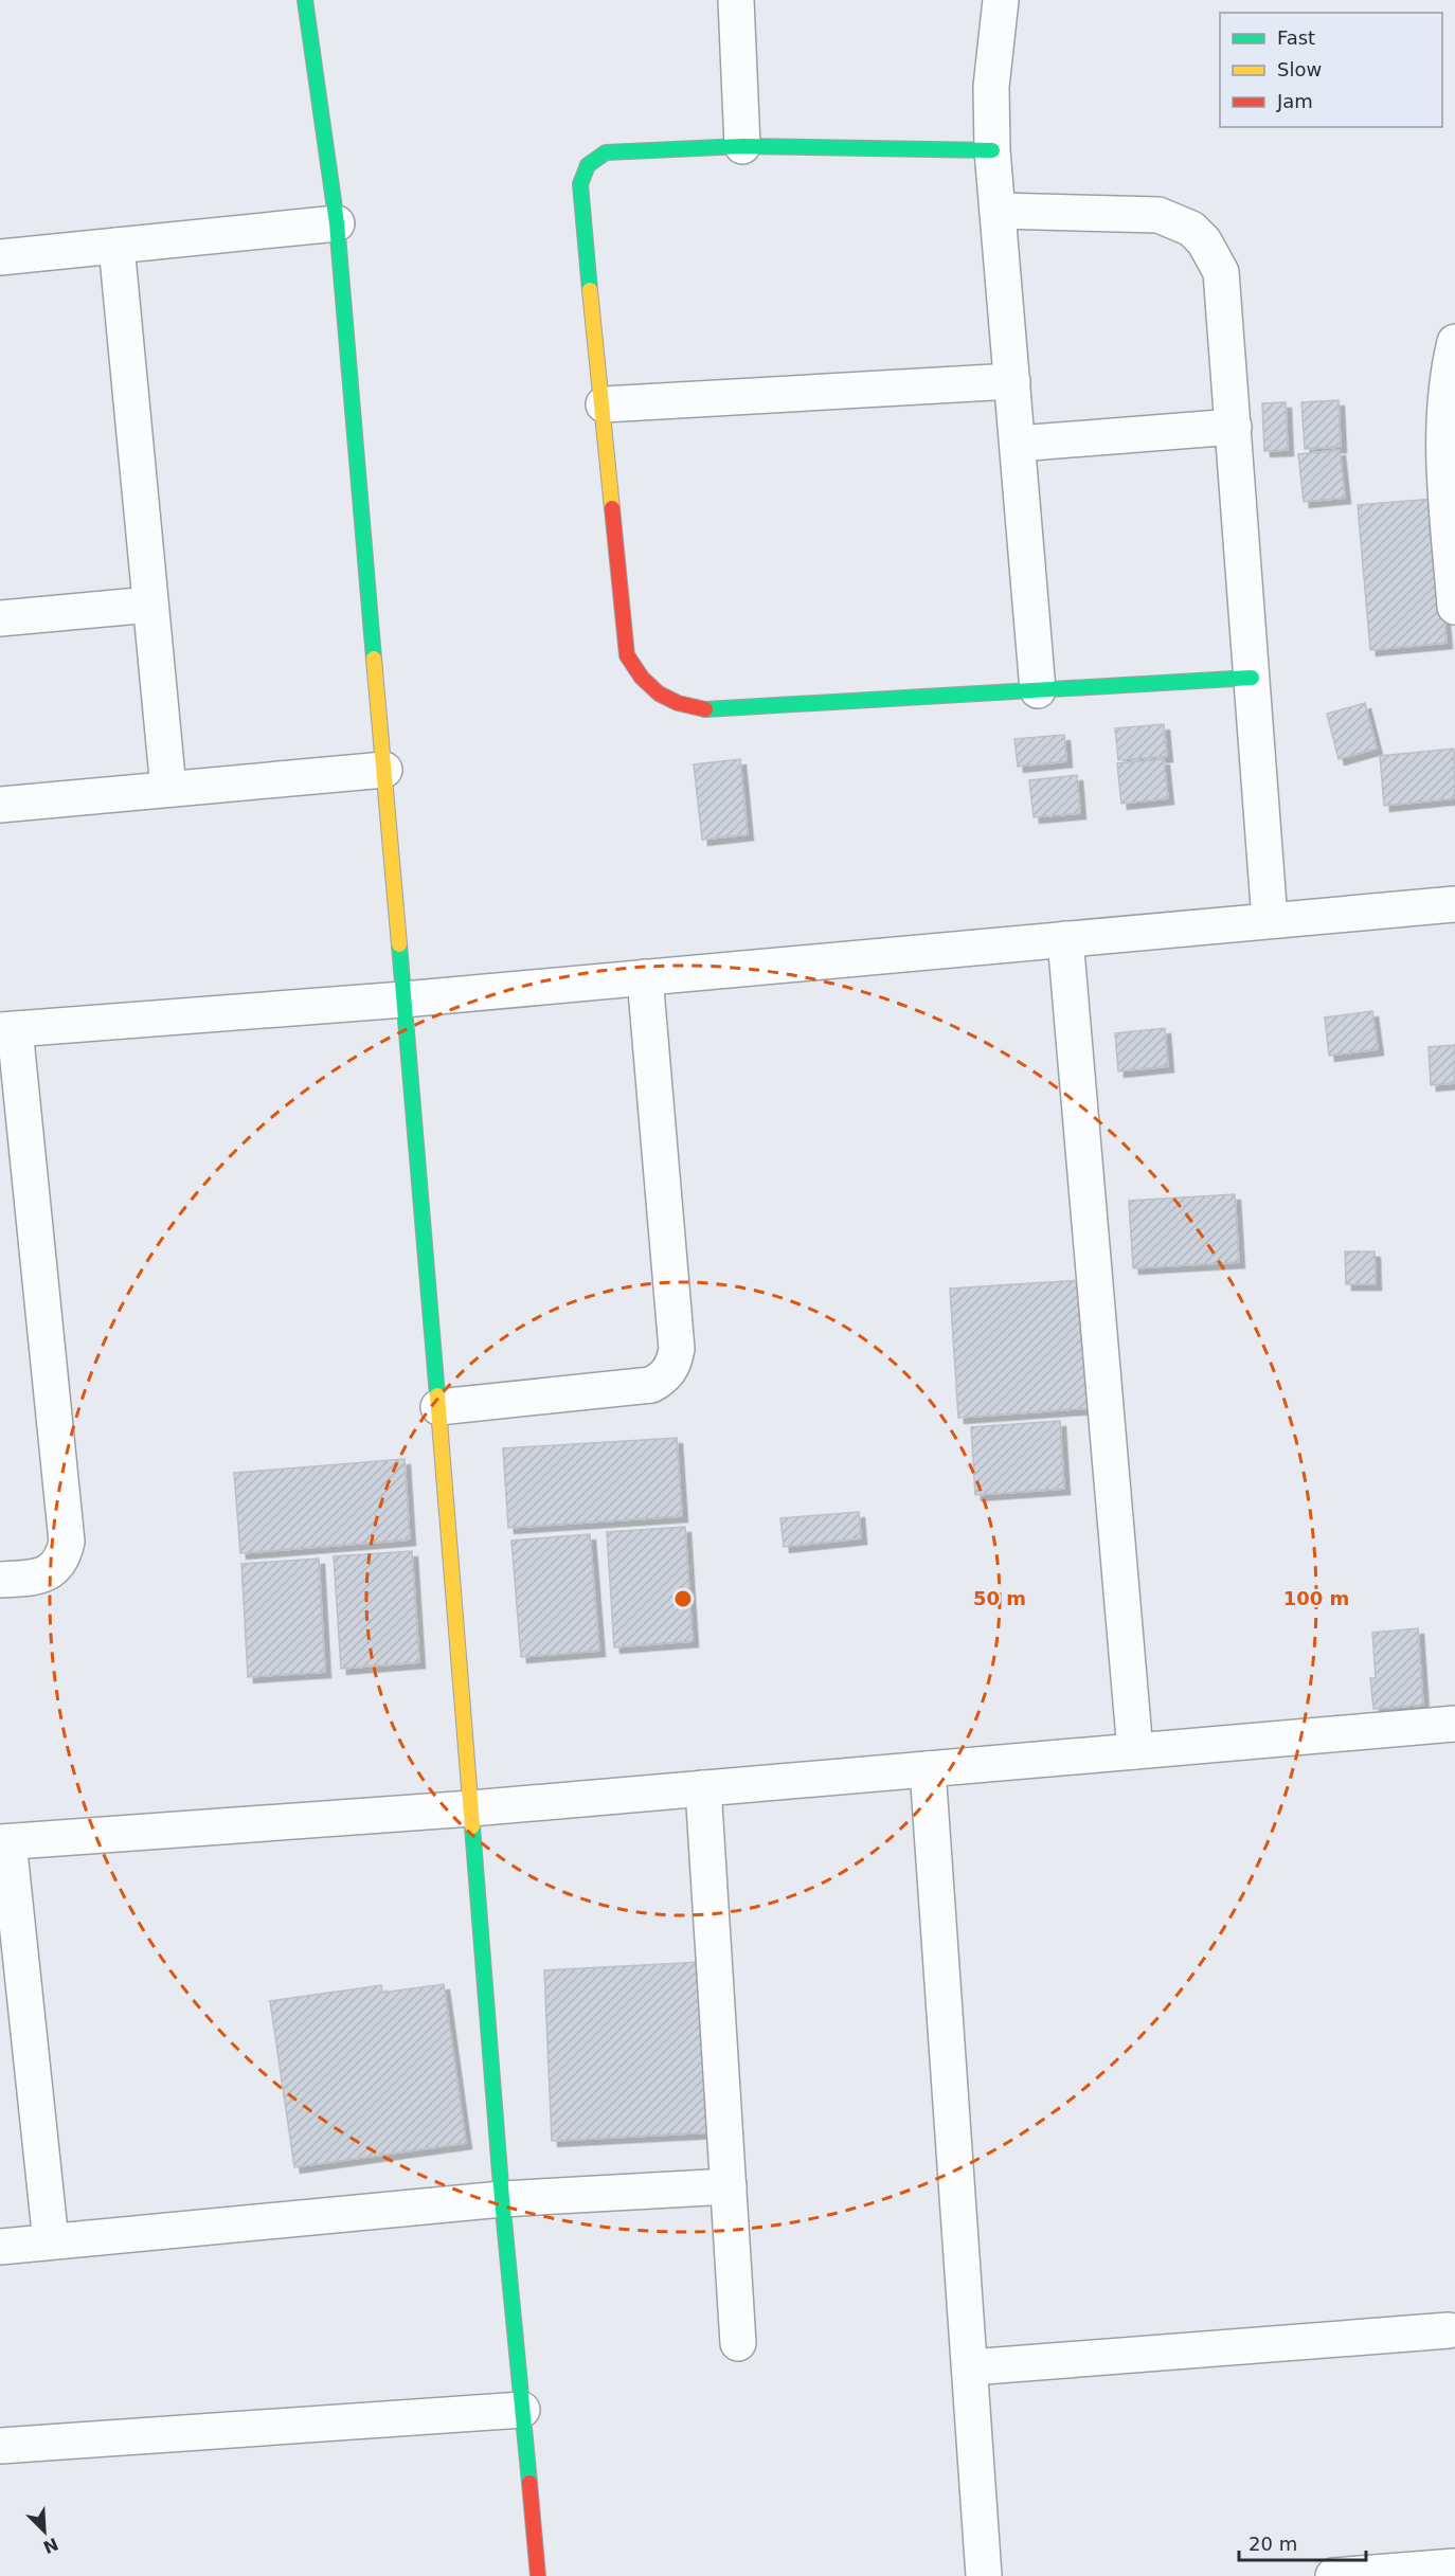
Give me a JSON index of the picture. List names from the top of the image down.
{
  "legend": ["Fast", "Slow", "Jam"],
  "scale_bar": "20 m",
  "north": "bottom right",
  "rings": ["50 m", "100 m"]
}
